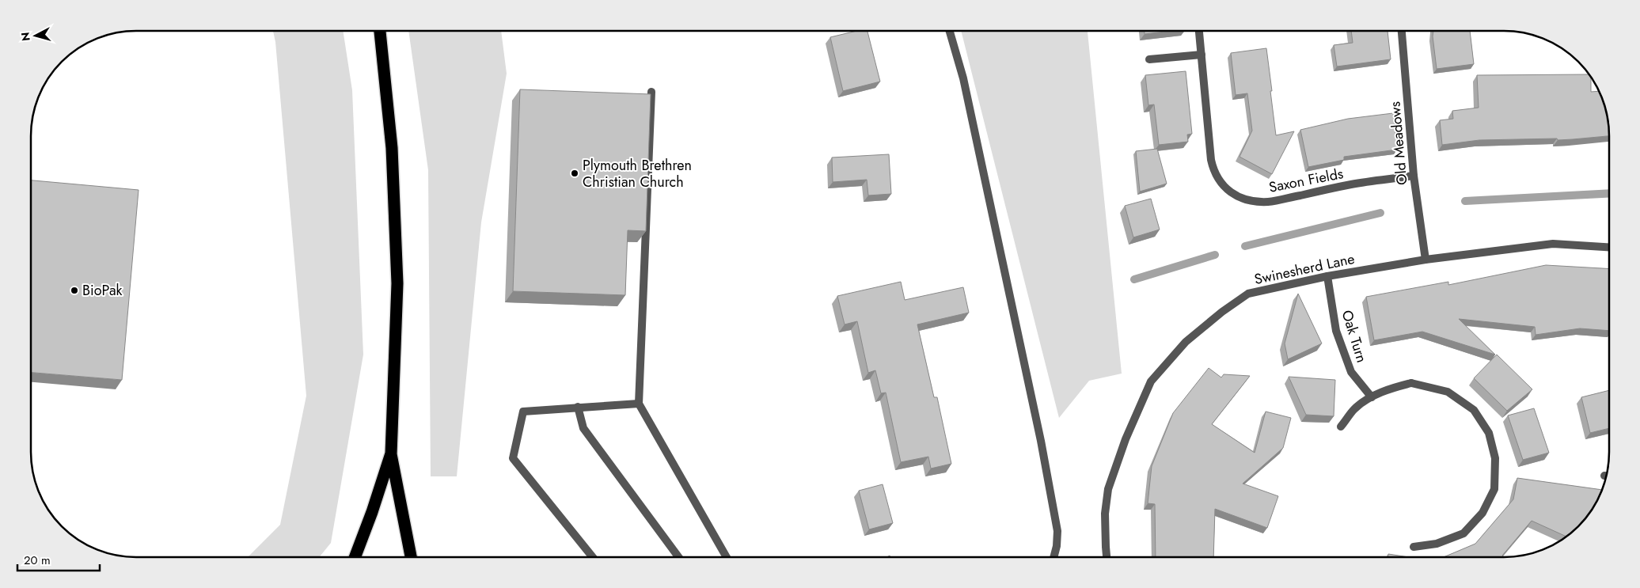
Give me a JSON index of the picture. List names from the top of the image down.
{
  "streets": {
    "street": [
      "Old Meadows",
      "Saxon Fields",
      "Swinesherd Lane",
      "Oak Turn"
    ]
  },
  "crossings": [
    ["Old Meadows", "Saxon Fields"],
    ["Old Meadows", "Swinesherd Lane"],
    ["Swinesherd Lane", "Oak Turn"]
  ],
  "places": ["Plymouth Brethren Christian Church", "BioPak"],
  "scale_bar": "20 m",
  "north": "left"
}
